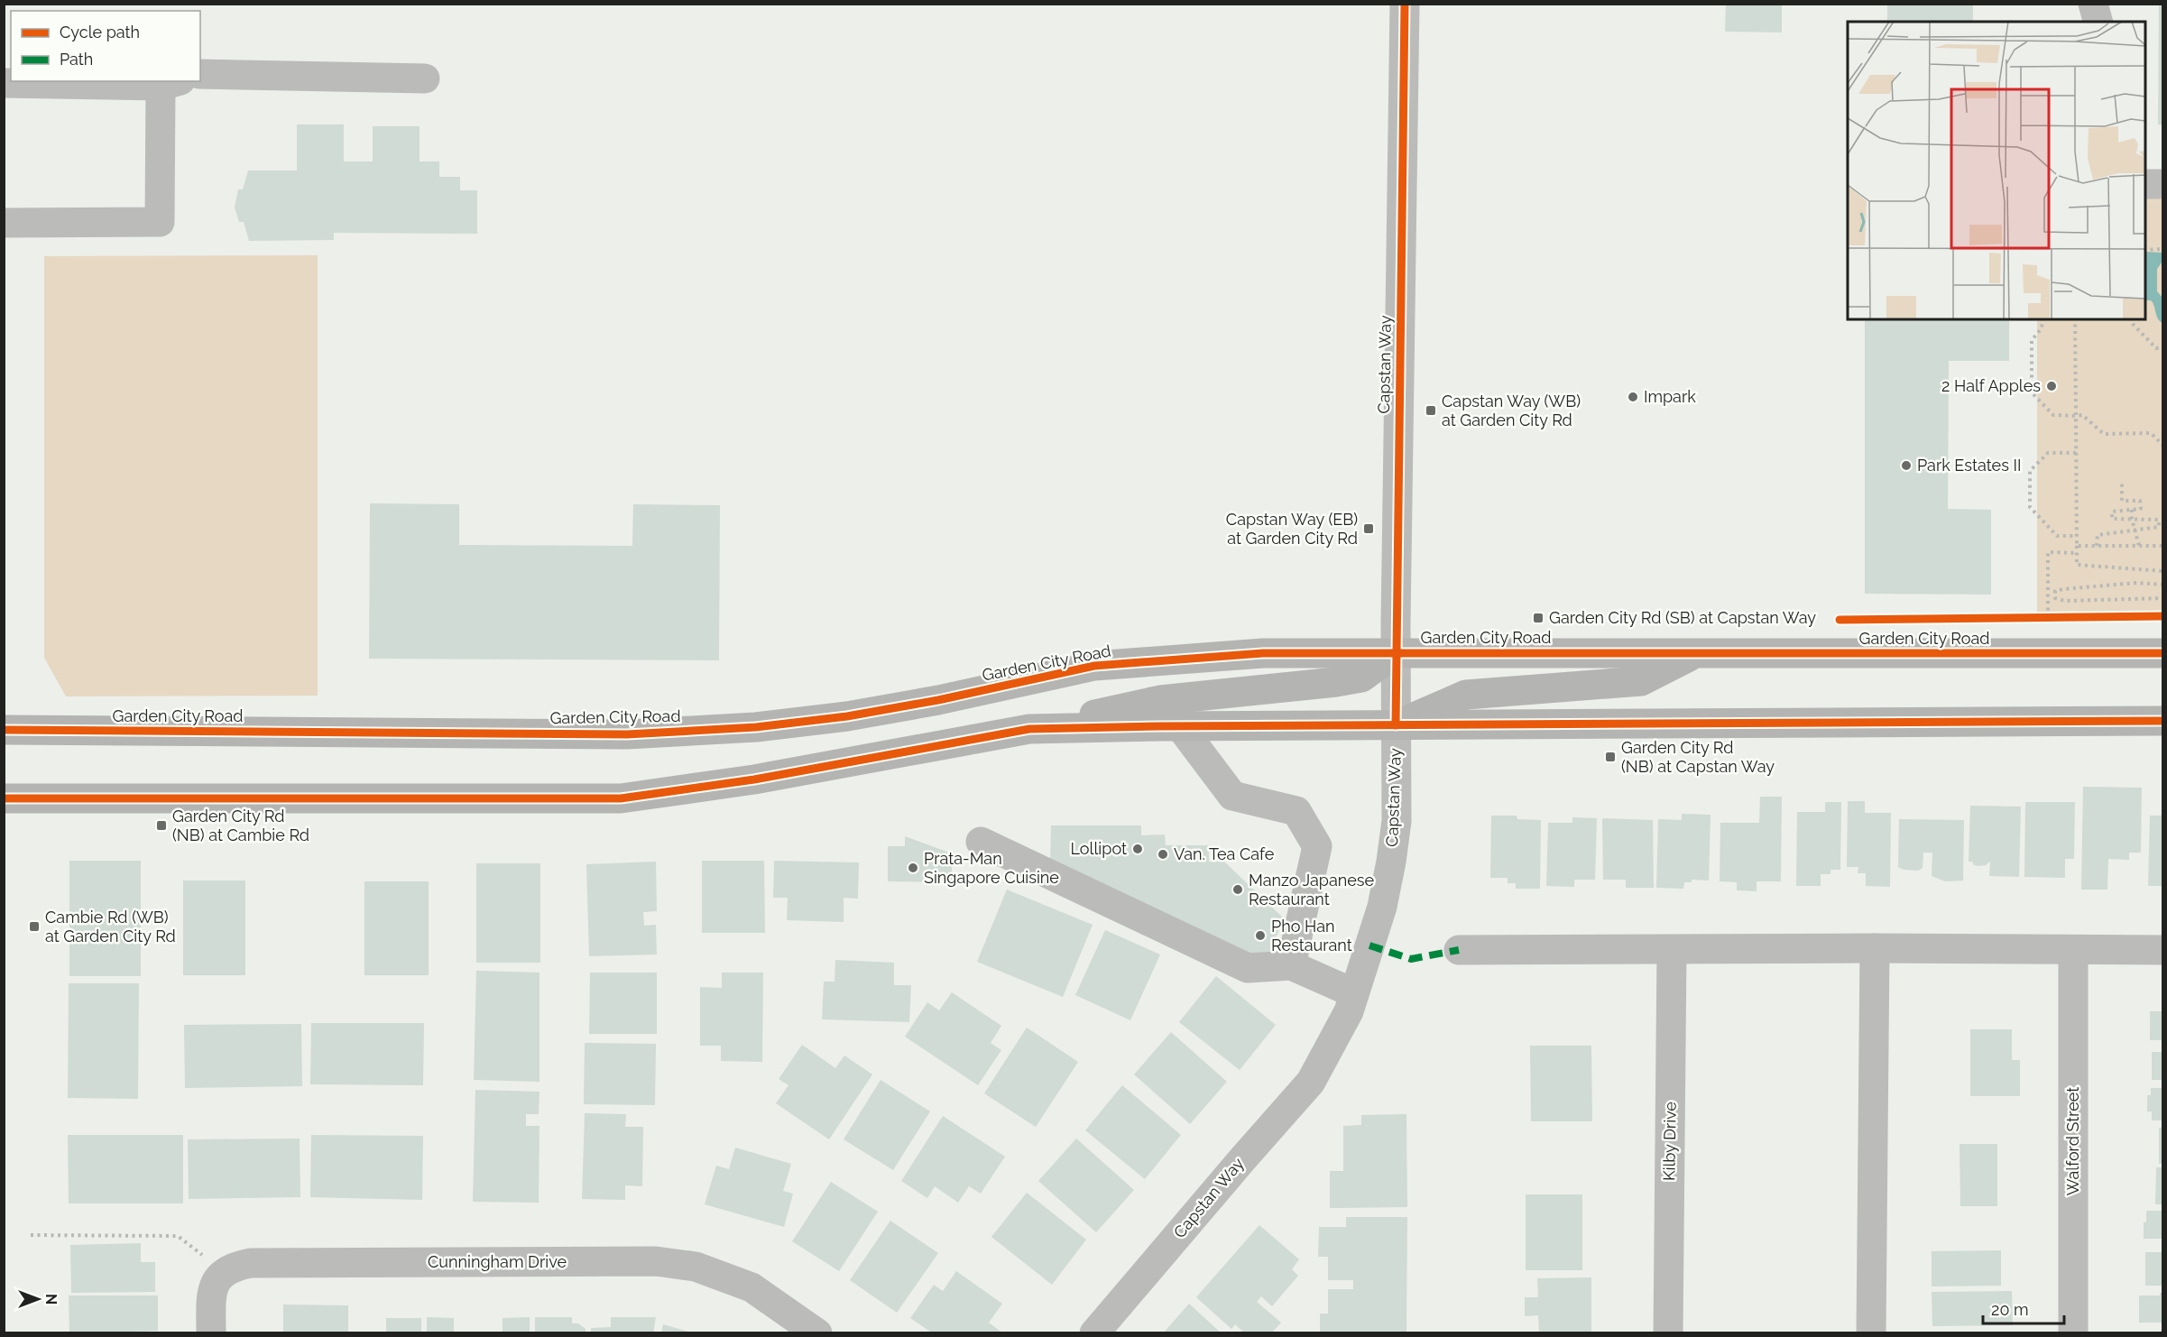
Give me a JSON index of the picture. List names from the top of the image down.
{
  "streets": {
    "main road": ["Garden City Road"],
    "street": [
      "Capstan Way",
      "Kilby Drive",
      "Walford Street",
      "Cunningham Drive"
    ]
  },
  "crossings": [
    ["Capstan Way", "Garden City Road"]
  ],
  "places": {
    "other": [
      "2 Half Apples",
      "Impark",
      "Park Estates II",
      "Lollipot",
      "Van. Tea Cafe",
      "Prata-Man Singapore Cuisine",
      "Manzo Japanese Restaurant",
      "Pho Han Restaurant"
    ],
    "transit": [
      "Capstan Way (WB) at Garden City Rd",
      "Capstan Way (EB) at Garden City Rd",
      "Garden City Rd (SB) at Capstan Way",
      "Garden City Rd (NB) at Capstan Way",
      "Garden City Rd (NB) at Cambie Rd",
      "Cambie Rd (WB) at Garden City Rd"
    ]
  },
  "legend": ["Cycle path", "Path"],
  "scale_bar": "20 m",
  "north": "right"
}
